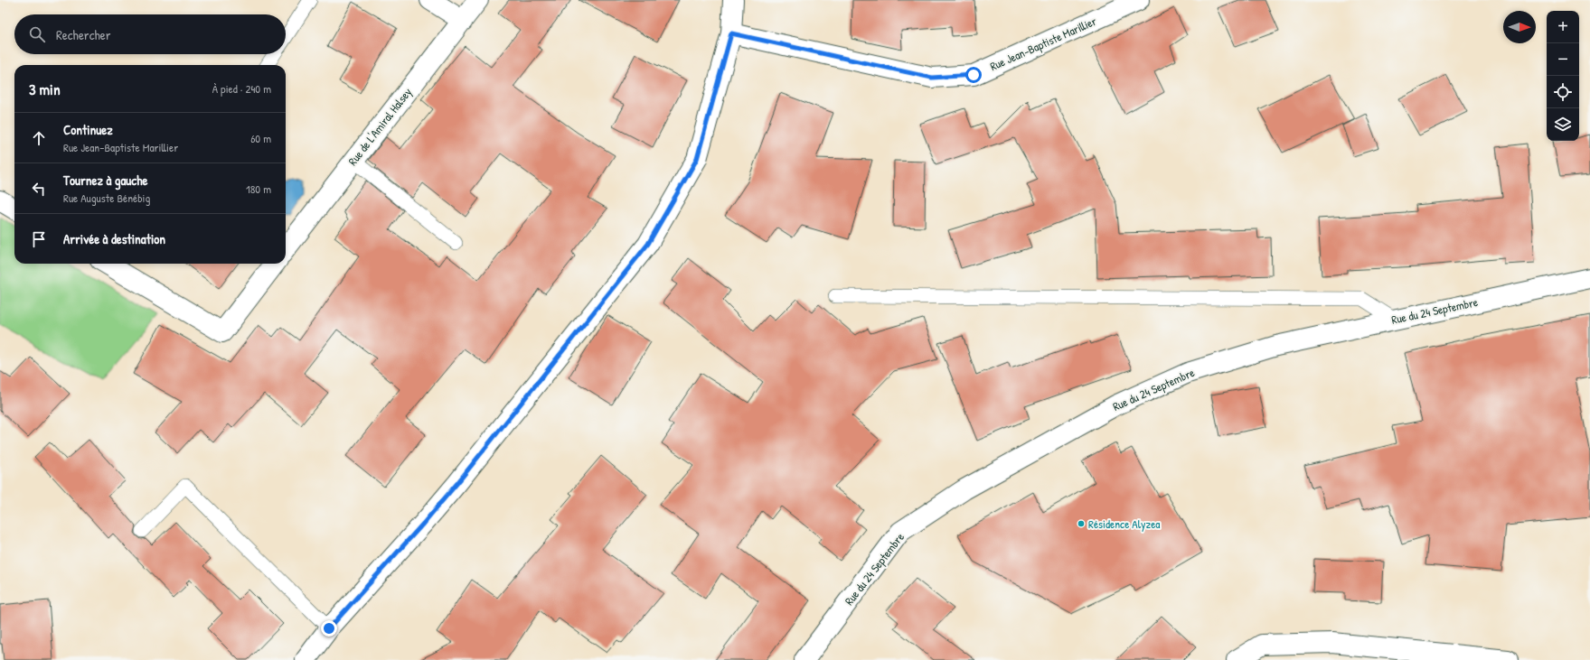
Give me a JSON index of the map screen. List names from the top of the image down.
{
  "streets": {
    "street": ["Rue Jean-Baptiste Marillier", "Rue de L'Amiral Halsey", "Rue du 24 Septembre"]
  },
  "places": ["Résidence Alyzea"],
  "north": "right",
  "page": {
    "map_buttons": ["+", "−"],
    "search": "Rechercher",
    "heading": ["3 min", "À pied · 240 m"],
    "list": [
      ["Continuez", "Rue Jean-Baptiste Marillier", "60 m"],
      ["Tournez à gauche", "Rue Auguste Bénébig", "180 m"],
      "Arrivée à destination"
    ]
  }
}
